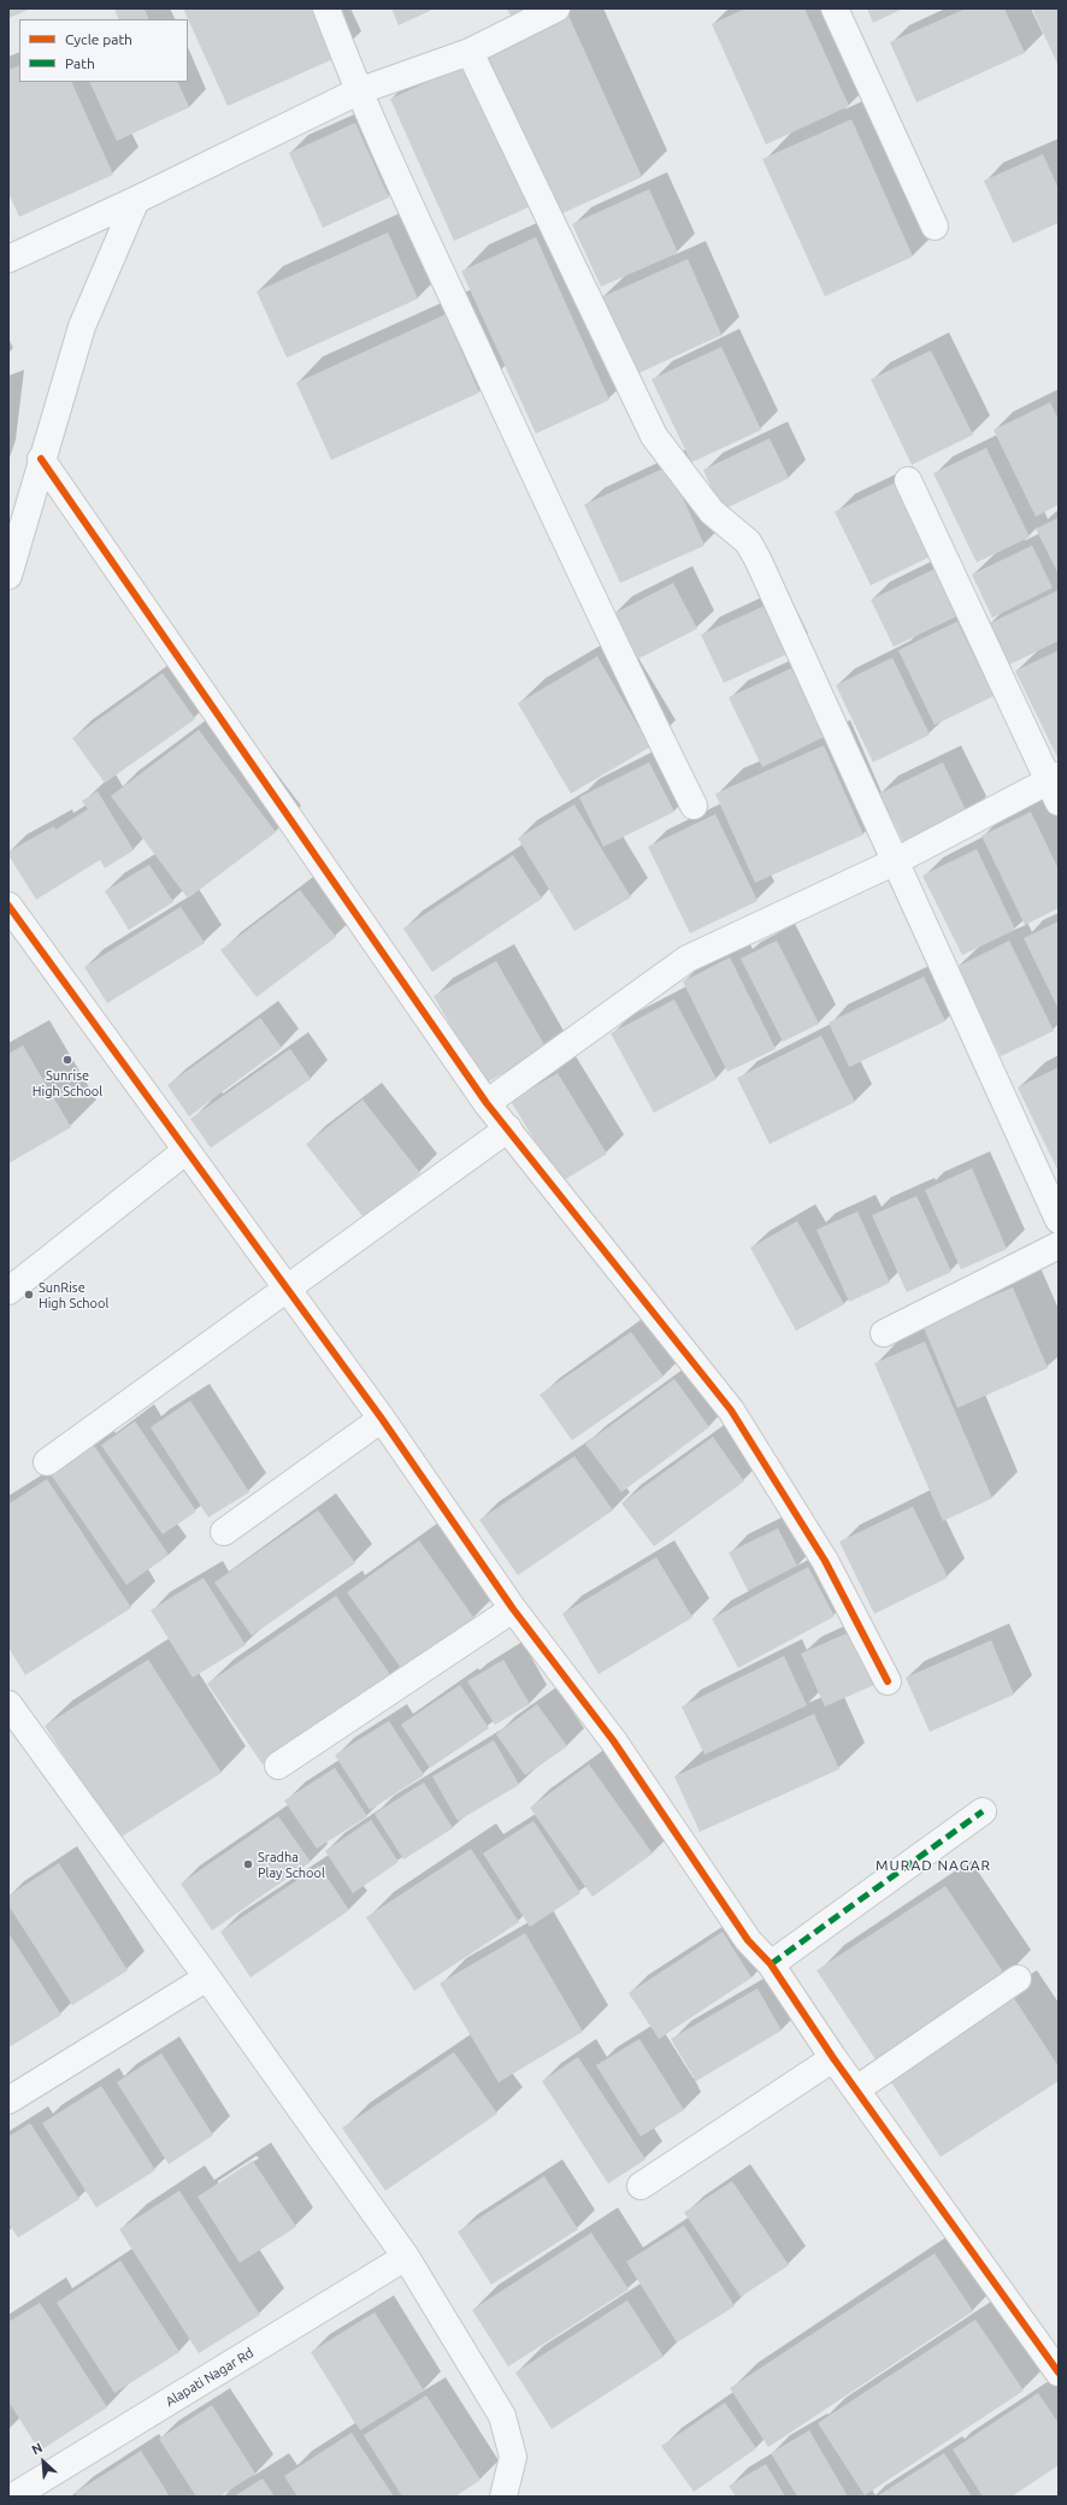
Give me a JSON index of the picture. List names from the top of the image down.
{
  "streets": {
    "street": ["Alapati Nagar Rd"]
  },
  "districts": ["MURAD NAGAR"],
  "places": ["Sunrise High School", "SunRise High School", "Sradha Play School"],
  "legend": ["Cycle path", "Path"],
  "north": "top left"
}
